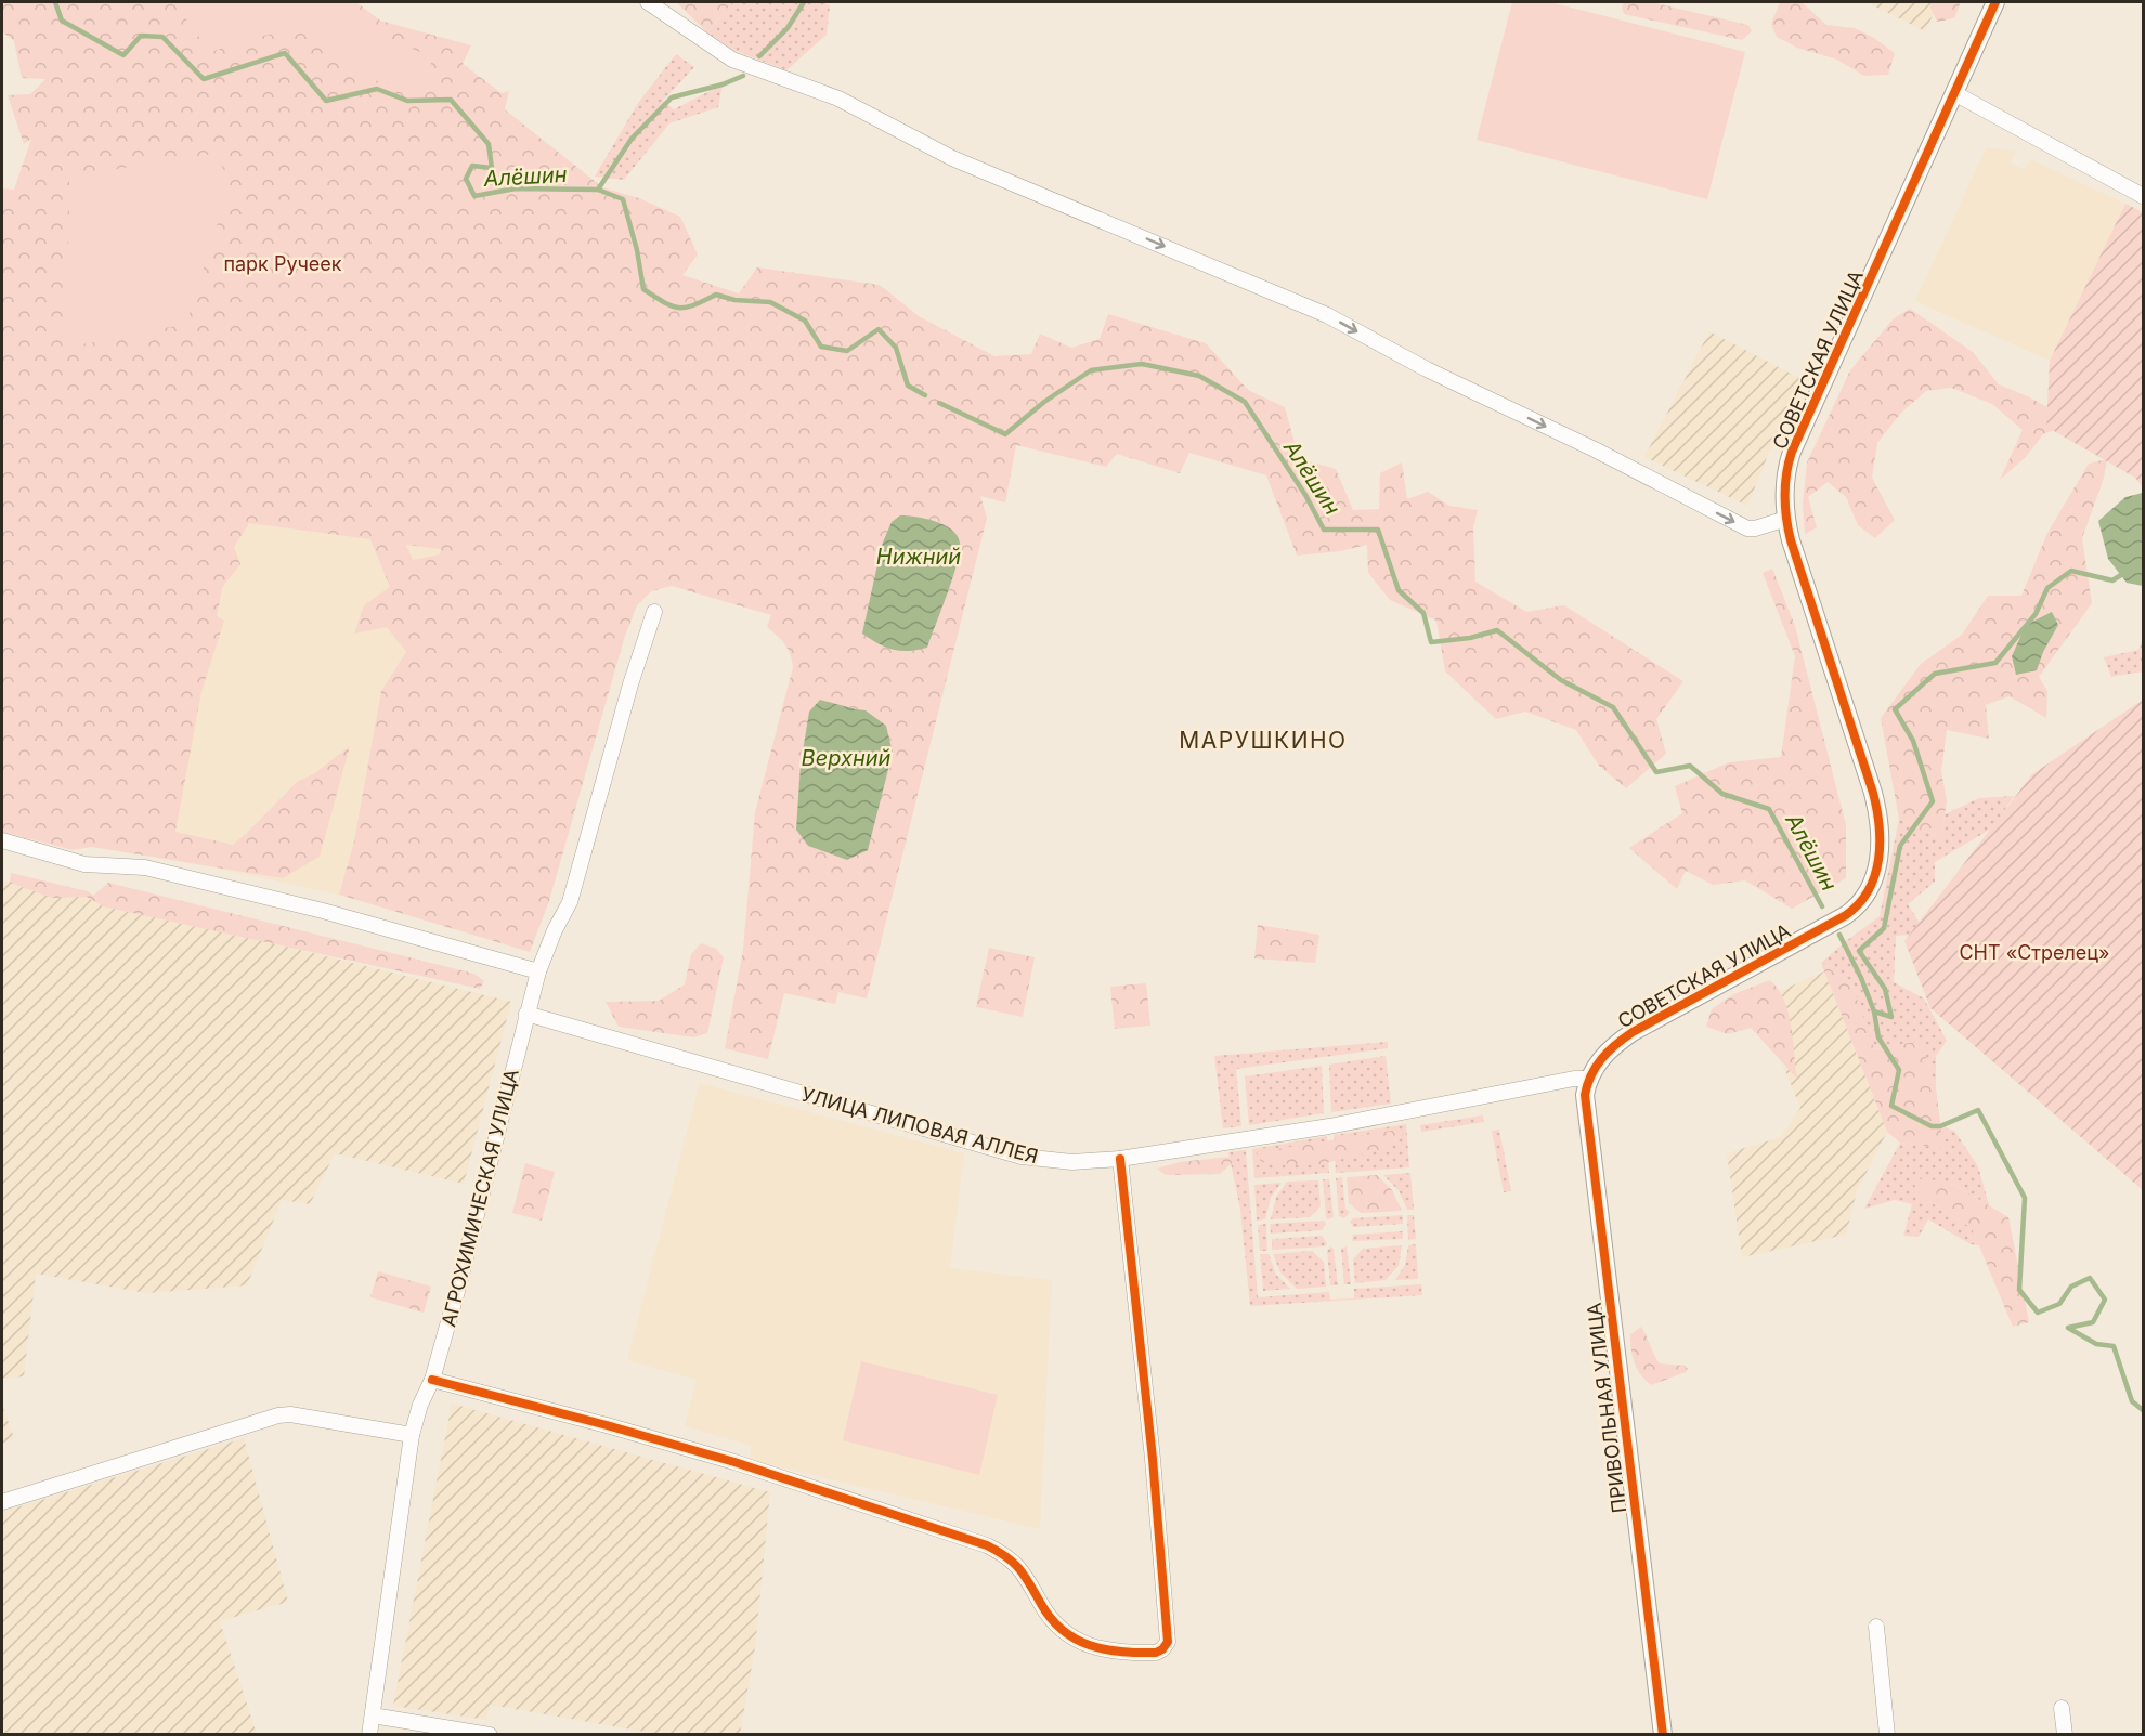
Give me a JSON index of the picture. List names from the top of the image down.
{
  "streets": {
    "street": [
      "СОВЕТСКАЯ УЛИЦА",
      "УЛИЦА ЛИПОВАЯ АЛЛЕЯ",
      "АГРОХИМИЧЕСКАЯ УЛИЦА",
      "ПРИВОЛЬНАЯ УЛИЦА"
    ]
  },
  "crossings": [
    ["СОВЕТСКАЯ УЛИЦА", "УЛИЦА ЛИПОВАЯ АЛЛЕЯ"],
    ["СОВЕТСКАЯ УЛИЦА", "ПРИВОЛЬНАЯ УЛИЦА"],
    ["УЛИЦА ЛИПОВАЯ АЛЛЕЯ", "АГРОХИМИЧЕСКАЯ УЛИЦА"],
    ["УЛИЦА ЛИПОВАЯ АЛЛЕЯ", "ПРИВОЛЬНАЯ УЛИЦА"]
  ],
  "districts": ["МАРУШКИНО"],
  "water": ["Алёшин", "Нижний", "Верхний"],
  "parks": ["парк Ручеек", "СНТ «Стрелец»"]
}
